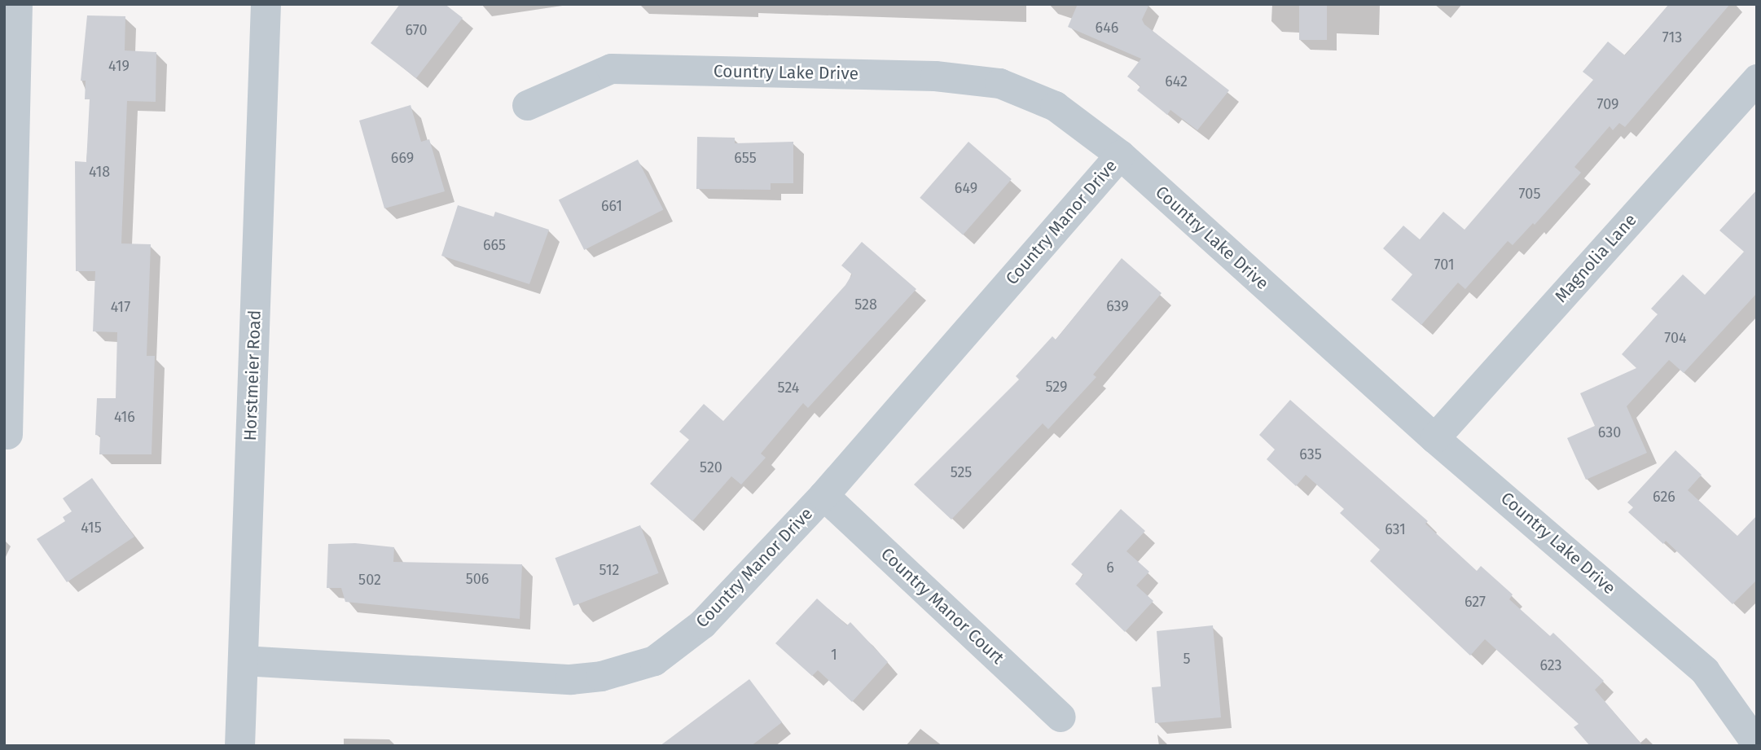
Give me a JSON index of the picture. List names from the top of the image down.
{
  "streets": {
    "street": [
      "Country Lake Drive",
      "Country Manor Drive",
      "Magnolia Lane",
      "Horstmeier Road",
      "Country Manor Court"
    ]
  },
  "crossings": [
    ["Country Lake Drive", "Country Manor Drive"],
    ["Country Lake Drive", "Magnolia Lane"],
    ["Country Manor Drive", "Horstmeier Road"],
    ["Country Manor Drive", "Country Manor Court"]
  ],
  "house_numbers": [
    "646",
    "670",
    "713",
    "419",
    "642",
    "709",
    "669",
    "655",
    "418",
    "649",
    "705",
    "661",
    "665",
    "701",
    "528",
    "639",
    "417",
    "704",
    "529",
    "524",
    "416",
    "630",
    "635",
    "520",
    "525",
    "626",
    "415",
    "631",
    "6",
    "512",
    "506",
    "502",
    "627",
    "1",
    "5",
    "623"
  ]
}
